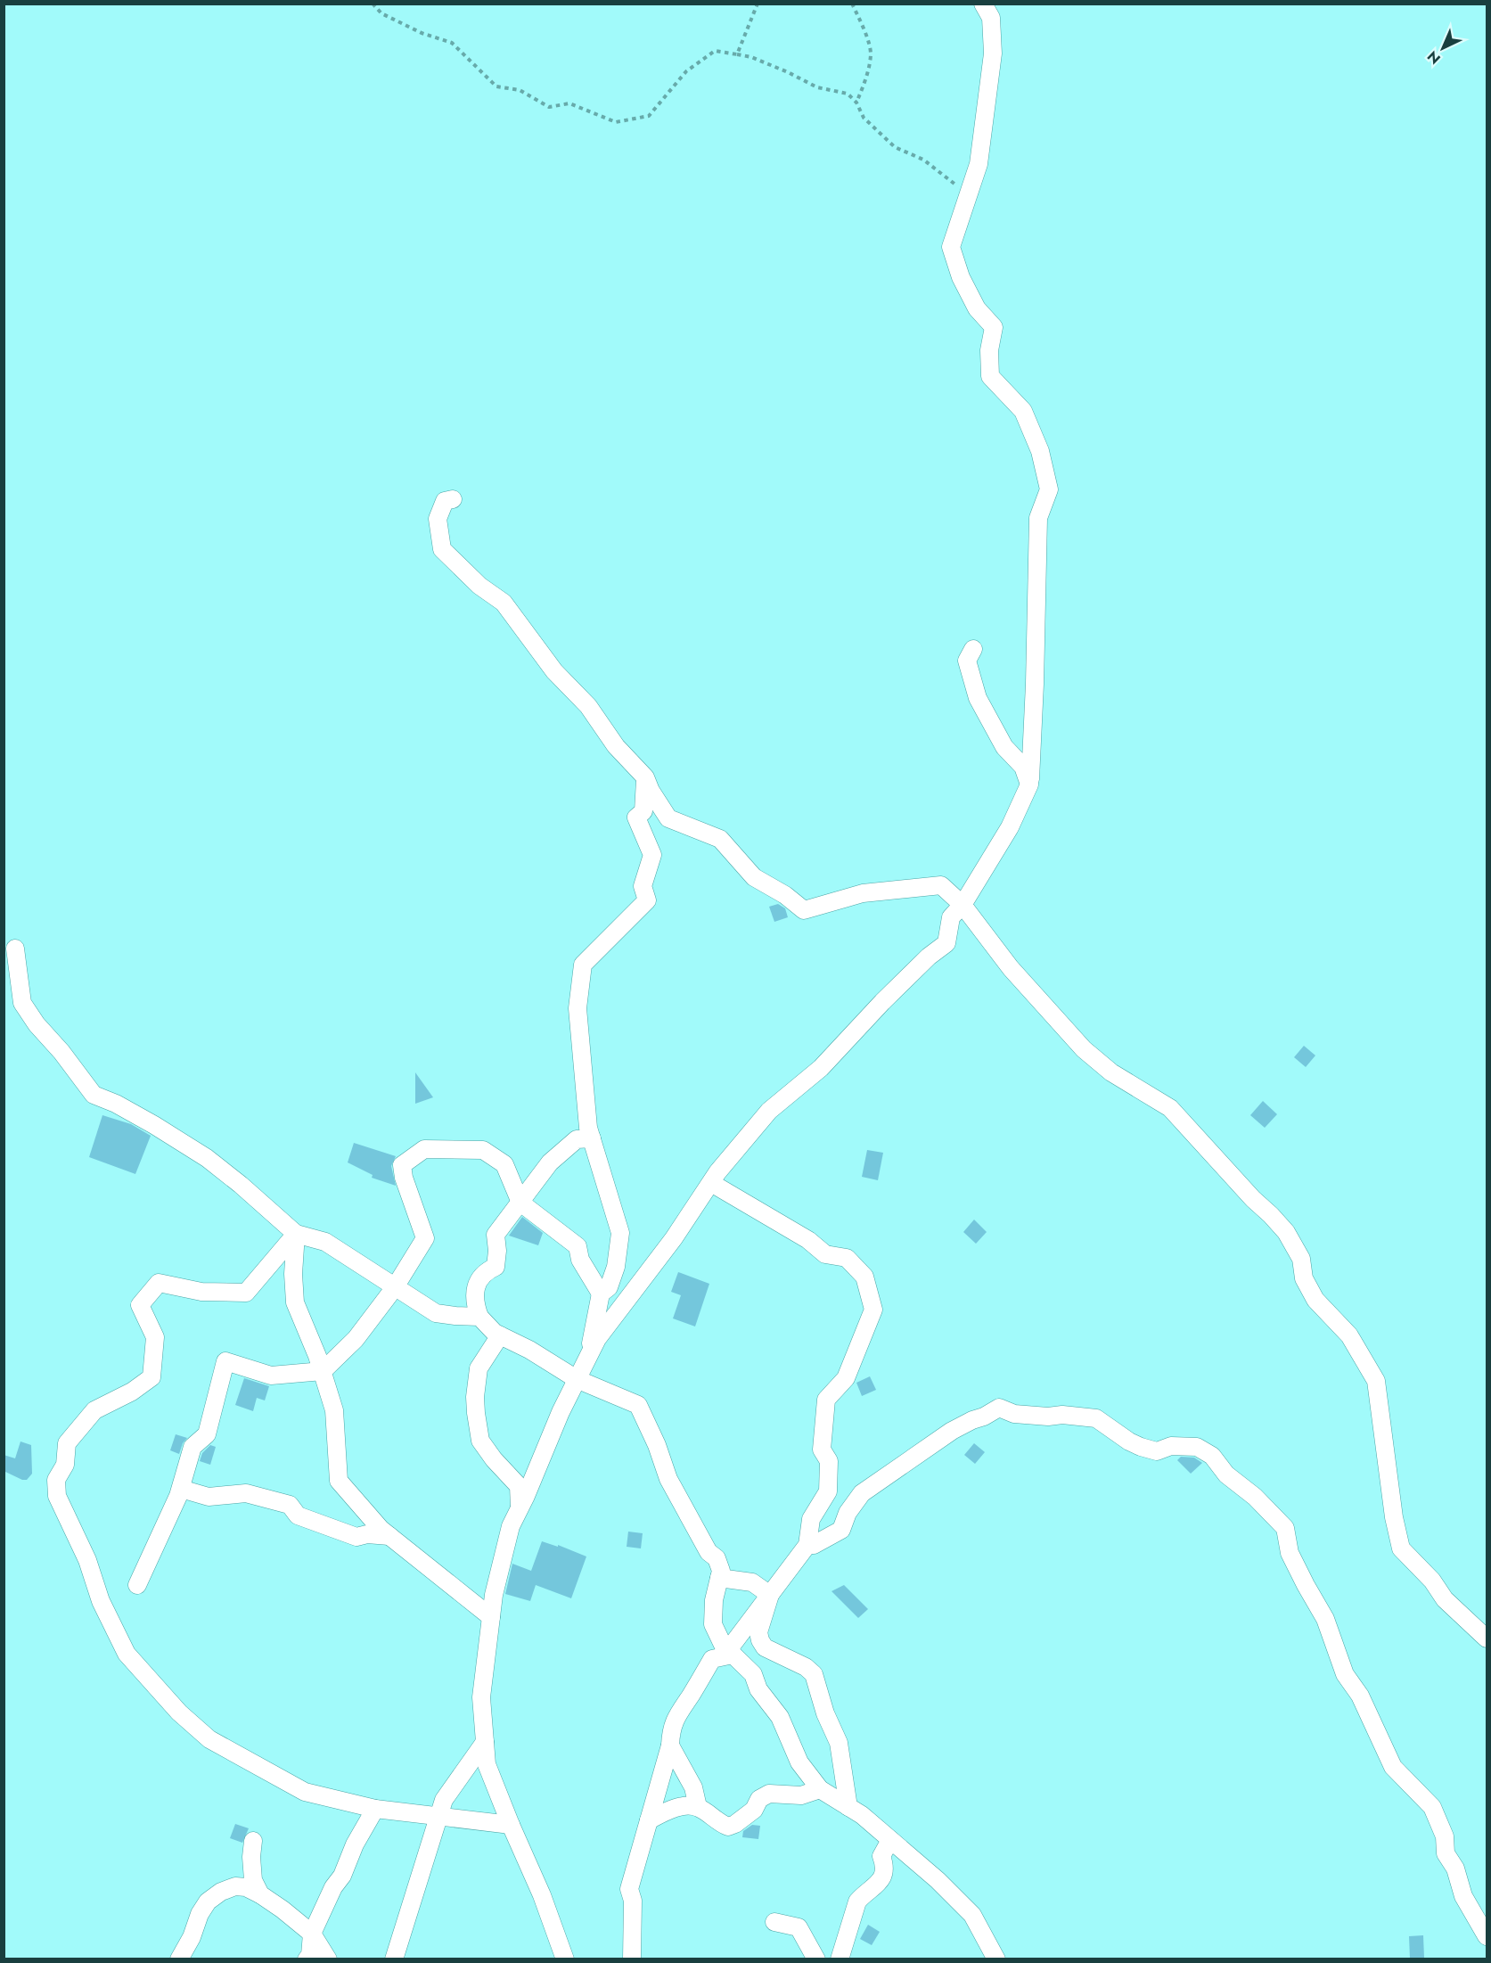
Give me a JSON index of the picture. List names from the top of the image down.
{
  "north": "bottom left"
}
